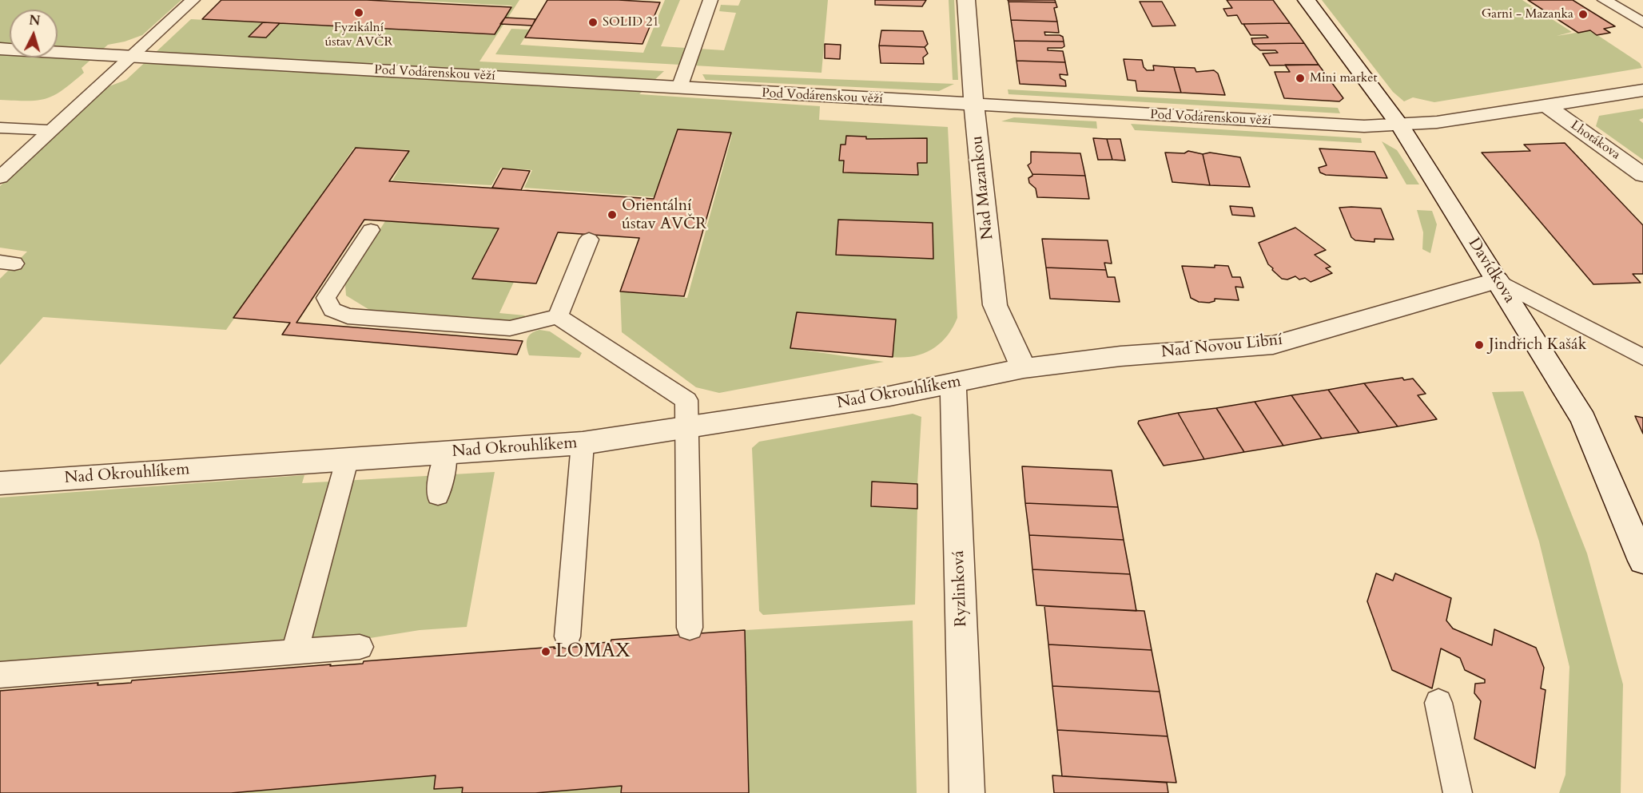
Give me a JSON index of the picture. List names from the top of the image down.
{
  "streets": {
    "street": [
      "Pod Vodárenskou věží",
      "Lhotákova",
      "Nad Mazankou",
      "Davídkova",
      "Nad Novou Libní",
      "Nad Okrouhlíkem",
      "Ryzlinková"
    ]
  },
  "crossings": [
    ["Pod Vodárenskou věží", "Lhotákova"],
    ["Pod Vodárenskou věží", "Nad Mazankou"],
    ["Pod Vodárenskou věží", "Davídkova"],
    ["Nad Mazankou", "Nad Novou Libní"],
    ["Nad Mazankou", "Nad Okrouhlíkem"],
    ["Davídkova", "Nad Novou Libní"],
    ["Nad Novou Libní", "Nad Okrouhlíkem"],
    ["Nad Okrouhlíkem", "Ryzlinková"]
  ],
  "places": [
    "Fyzikální ústav AVČR",
    "Garni - Mazanka",
    "SOLID 21",
    "Mini market",
    "Orientální ústav AVČR",
    "Jindřich Kašák",
    "LOMAX"
  ],
  "north": "top"
}
